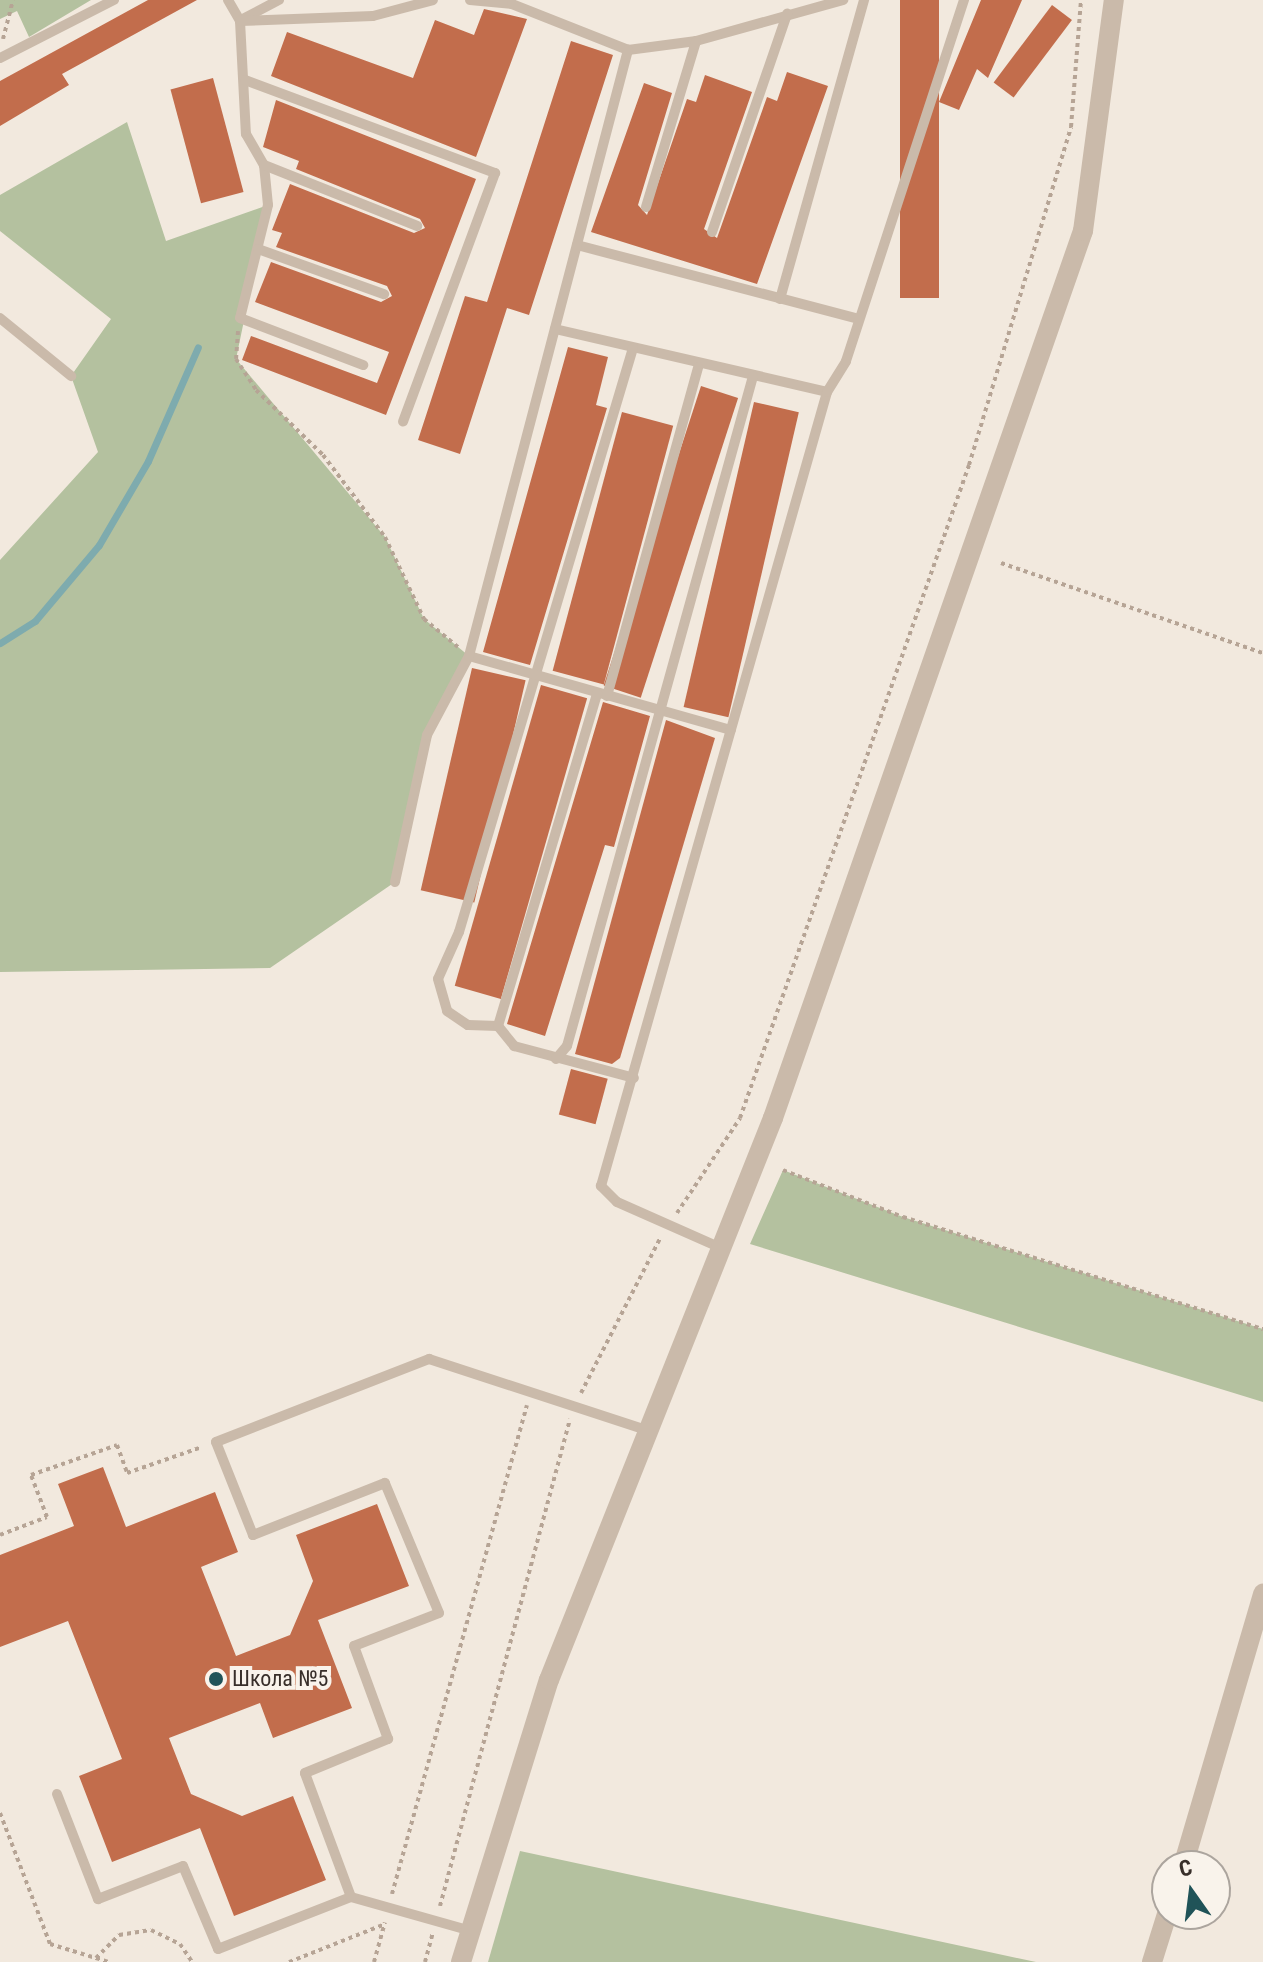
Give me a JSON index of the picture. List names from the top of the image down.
{
  "places": ["Школа №5"],
  "north": "top"
}
